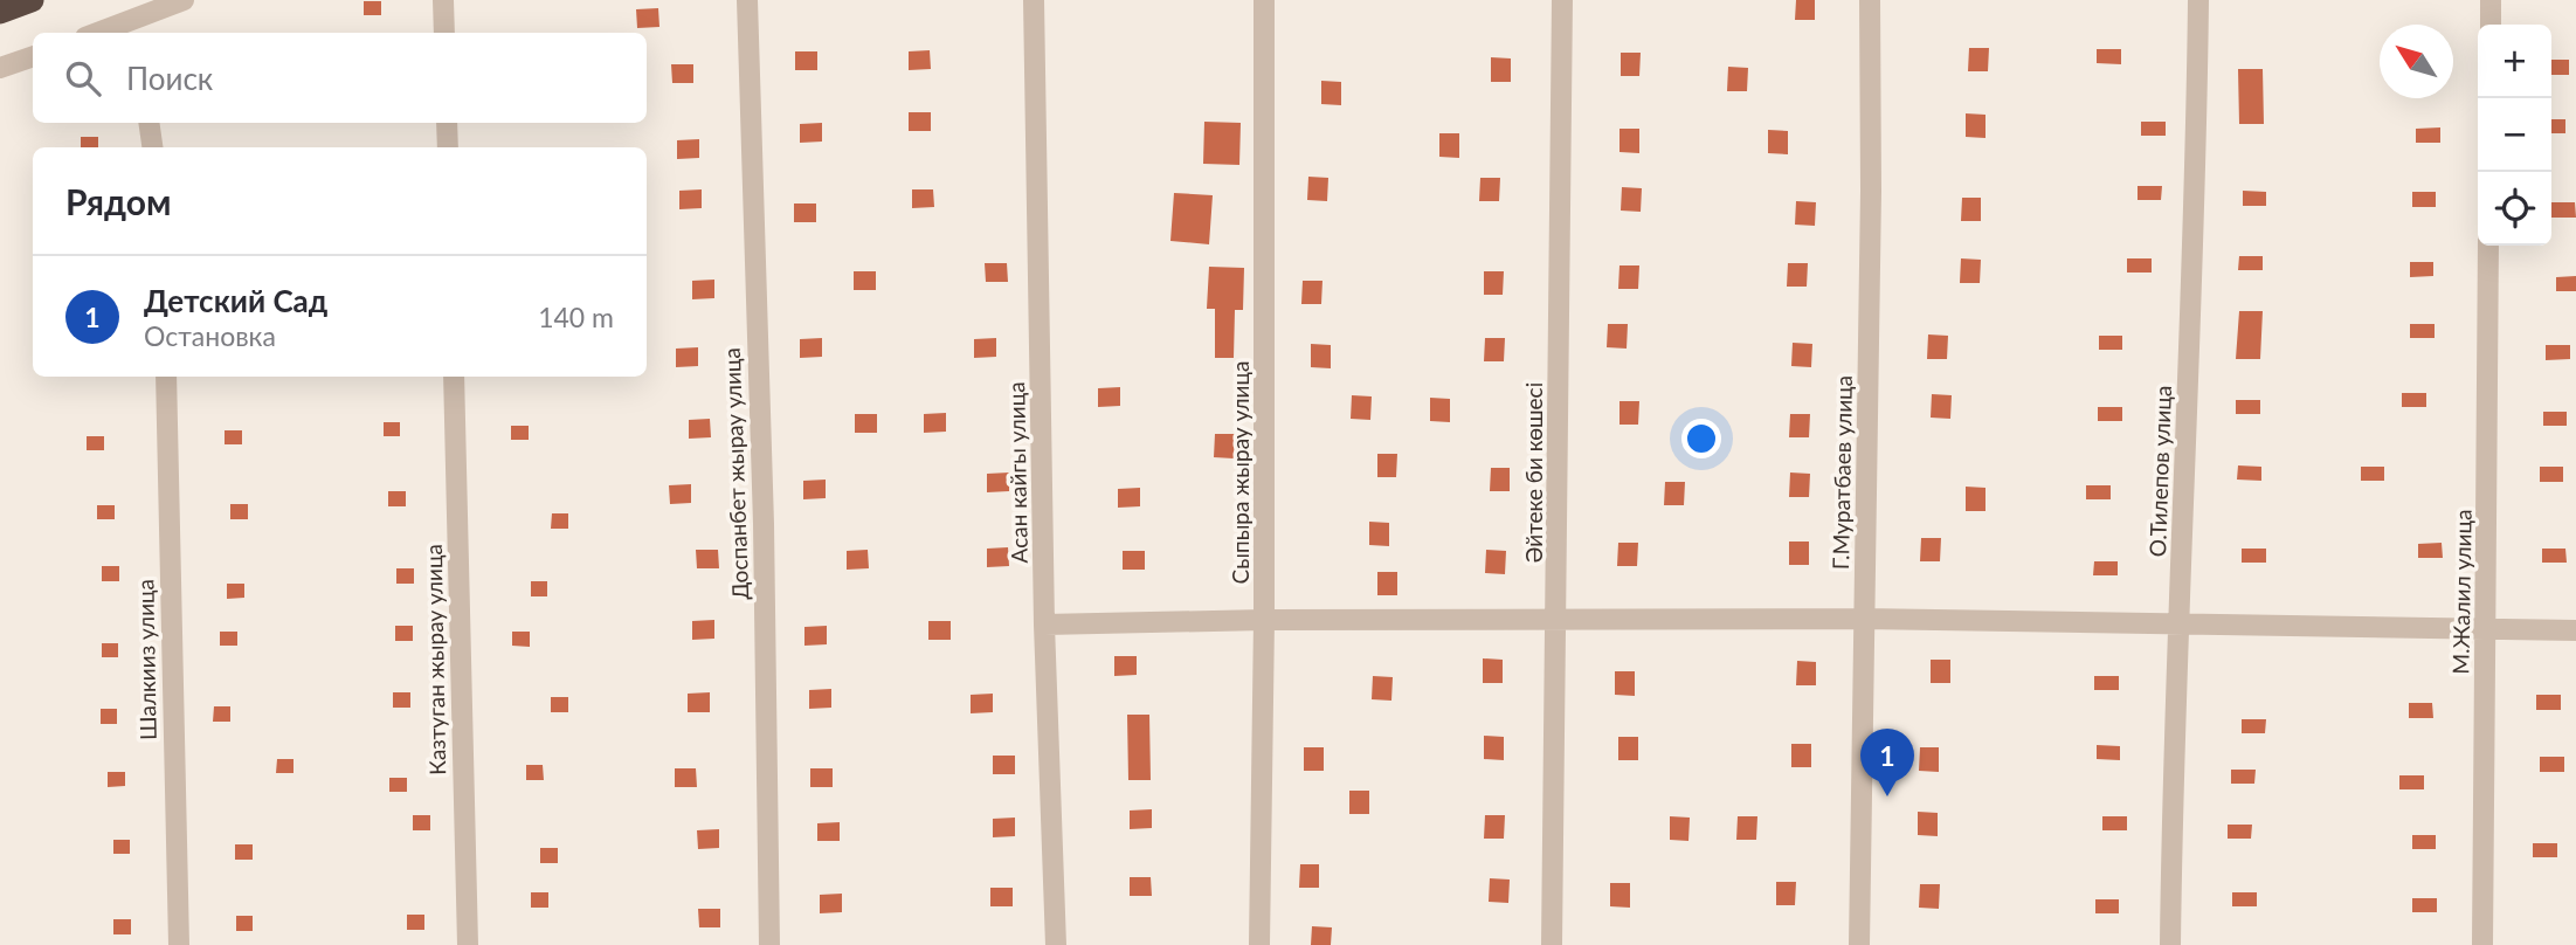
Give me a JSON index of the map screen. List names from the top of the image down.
{
  "streets": {
    "street": [
      "О.Тилепов улица",
      "Асан кайгы улица",
      "Сыпыра жырау улица",
      "Әйтеке би көшесі",
      "Г.Муратбаев улица",
      "Доспанбет жырау улица",
      "М.Жалил улица",
      "Шалкииз улица",
      "Казтуган жырау улица"
    ]
  },
  "north": "top left",
  "page": {
    "map_buttons": ["+", "−"],
    "search": "Поиск",
    "heading": "Рядом",
    "list": [
      {
        "mark": "1",
        "name": "Детский Сад",
        "note": "Остановка",
        "value": "140 m"
      }
    ],
    "pins": "1"
  }
}
